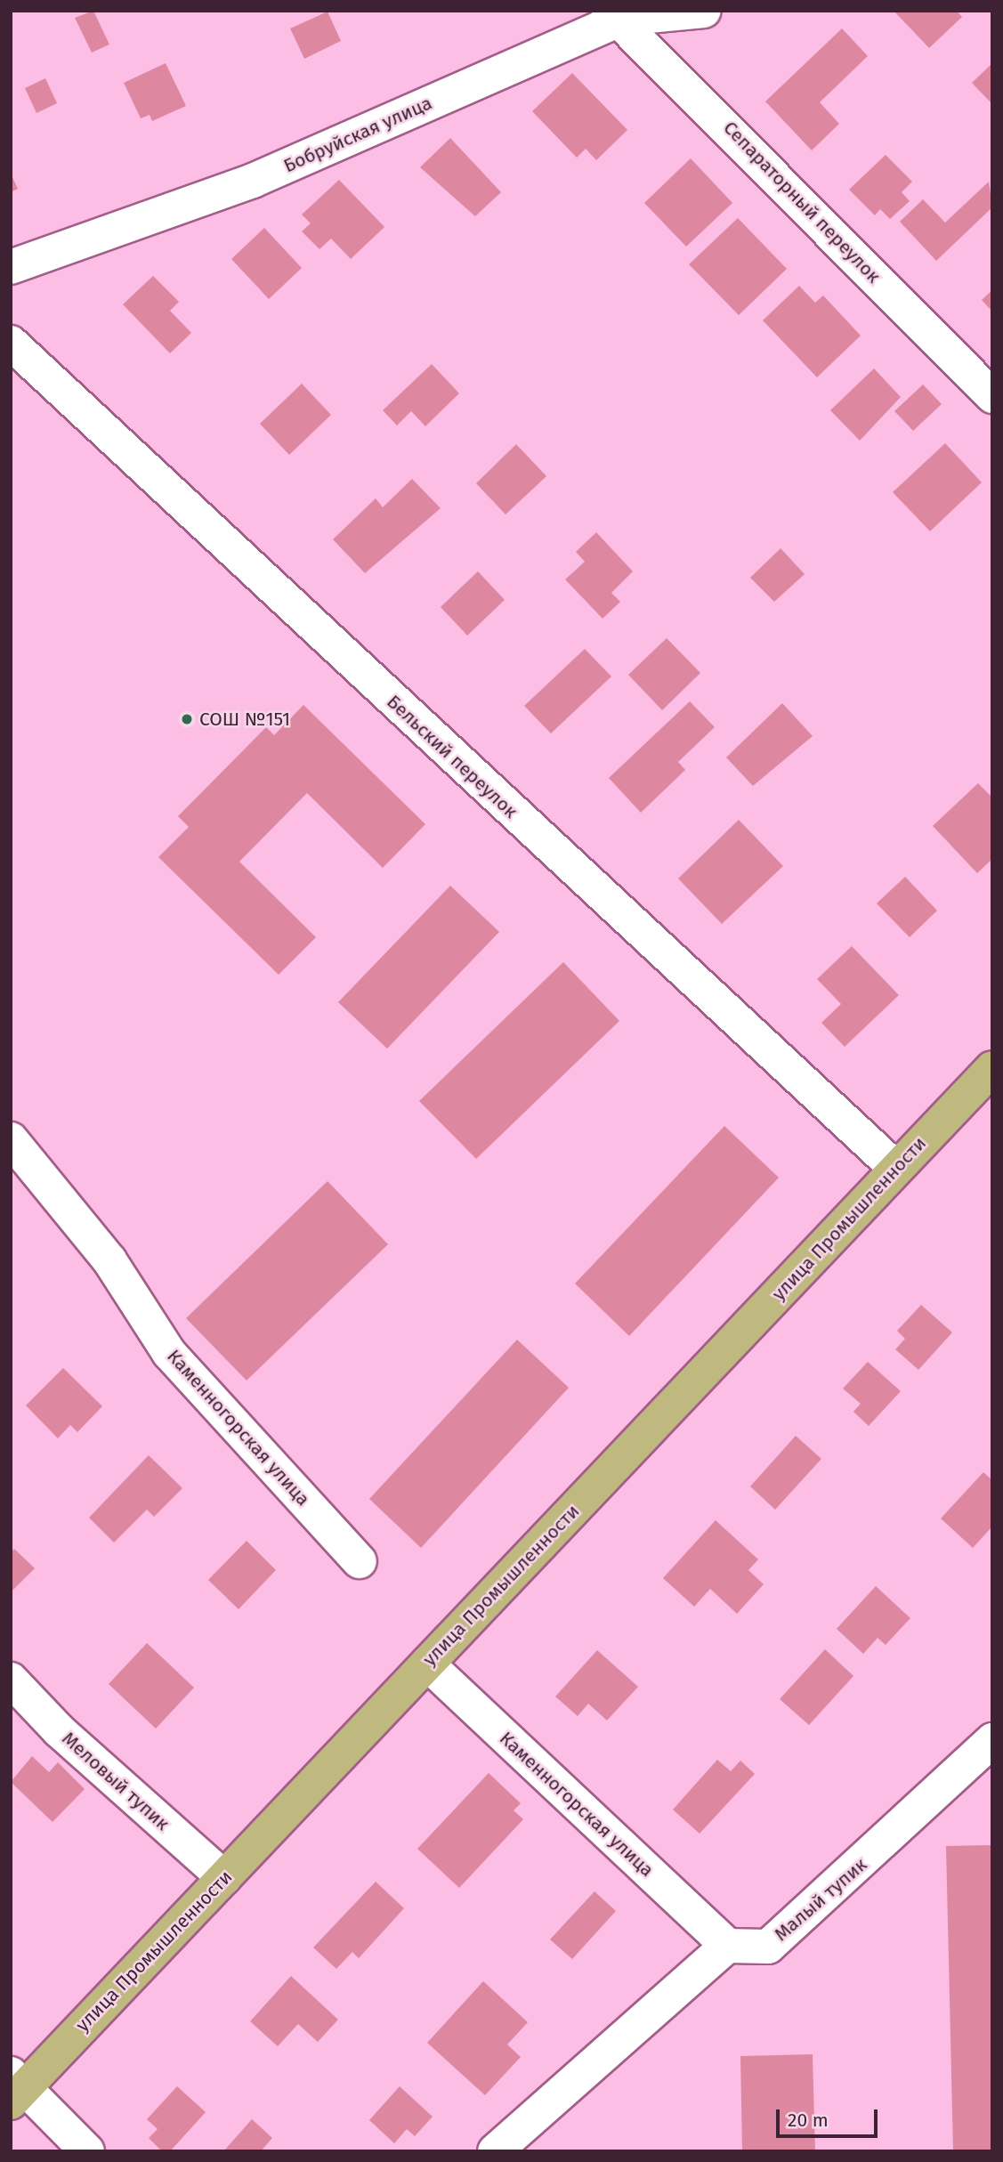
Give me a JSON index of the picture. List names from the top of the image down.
{
  "streets": {
    "main road": ["улица Промышленности"],
    "street": [
      "Бобруйская улица",
      "Сепараторный переулок",
      "Бельский переулок",
      "Каменногорская улица",
      "Меловый тупик",
      "Малый тупик"
    ]
  },
  "crossings": [
    ["Бобруйская улица", "Сепараторный переулок"],
    ["Бельский переулок", "улица Промышленности"],
    ["улица Промышленности", "Каменногорская улица"],
    ["улица Промышленности", "Меловый тупик"],
    ["Каменногорская улица", "Малый тупик"]
  ],
  "places": ["СОШ №151"],
  "scale_bar": "20 m"
}
